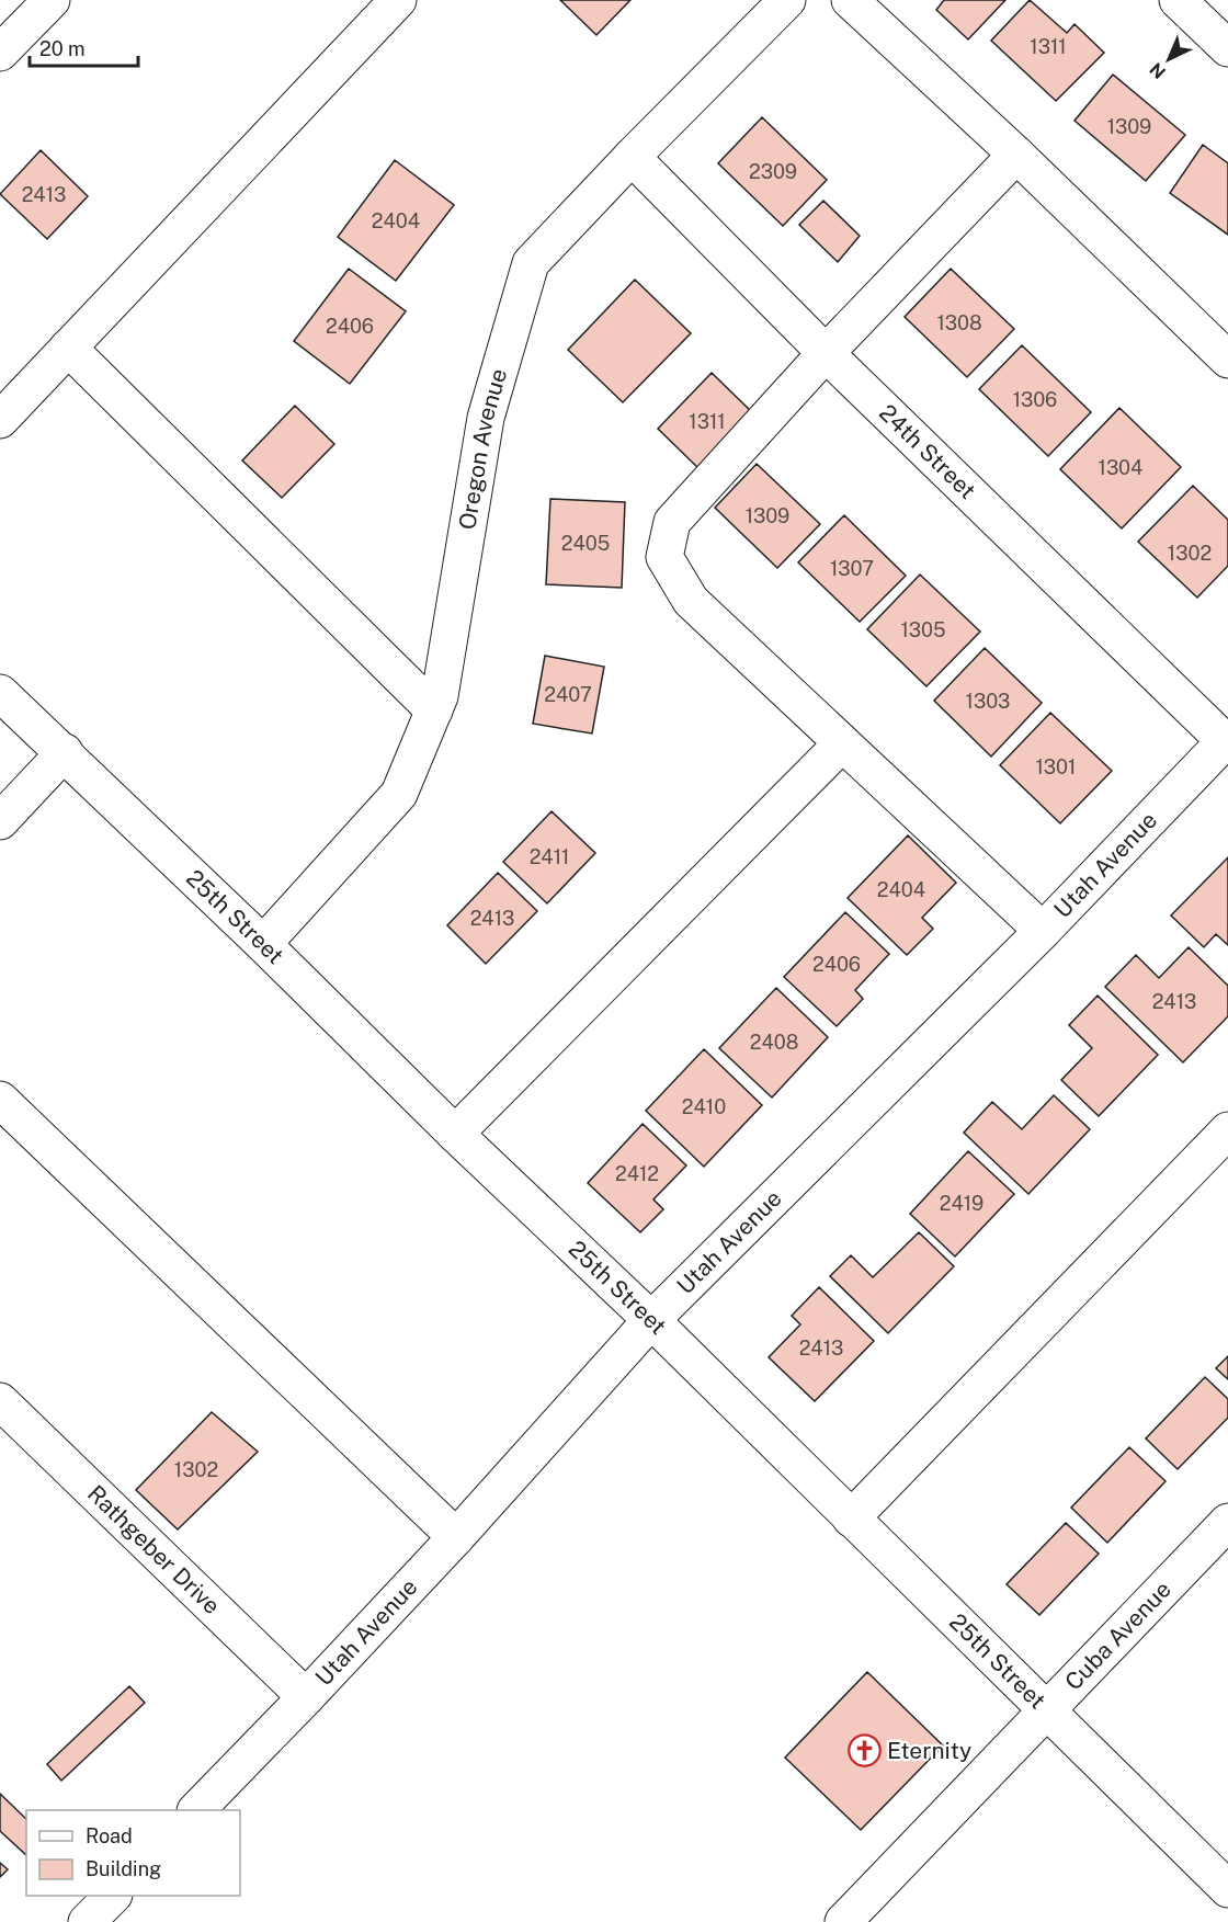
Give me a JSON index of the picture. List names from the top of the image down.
{
  "streets": {
    "street": [
      "Oregon Avenue",
      "24th Street",
      "Utah Avenue",
      "25th Street",
      "Rathgeber Drive",
      "Cuba Avenue"
    ]
  },
  "crossings": [
    ["Oregon Avenue", "24th Street"],
    ["Oregon Avenue", "25th Street"],
    ["24th Street", "Utah Avenue"],
    ["Utah Avenue", "25th Street"],
    ["Utah Avenue", "Rathgeber Drive"],
    ["25th Street", "Cuba Avenue"]
  ],
  "places": {
    "church": ["Eternity"]
  },
  "house_numbers": [
    "1311",
    "1309",
    "2309",
    "2413",
    "2404",
    "1308",
    "2406",
    "1306",
    "1311",
    "1304",
    "1309",
    "2405",
    "1302",
    "1307",
    "1305",
    "2407",
    "1303",
    "1301",
    "2411",
    "2404",
    "2413",
    "2406",
    "2413",
    "2408",
    "2410",
    "2412",
    "2419",
    "2413",
    "1302"
  ],
  "legend": ["Road", "Building"],
  "scale_bar": "20 m",
  "north": "bottom left"
}
